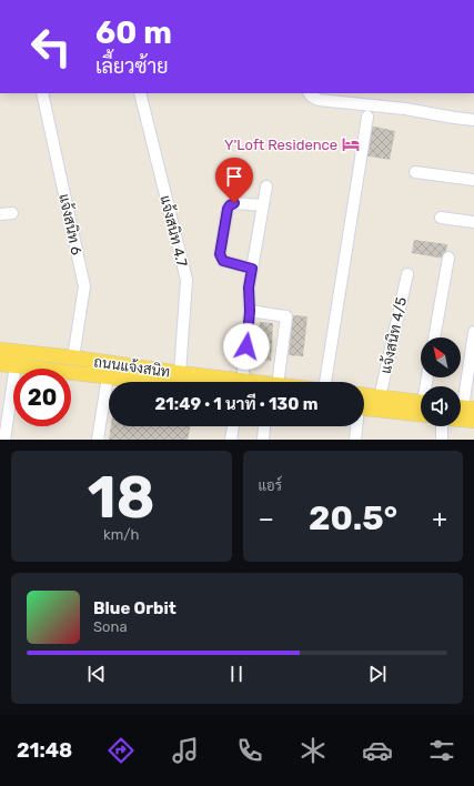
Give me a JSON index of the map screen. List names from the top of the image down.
{
  "streets": {
    "main road": ["ถนนแจ้งสนิท"],
    "street": ["แจ้งสนิท 6", "แจ้งสนิท 4.7", "แจ้งสนิท 4/5"]
  },
  "crossings": [
    ["แจ้งสนิท 6", "ถนนแจ้งสนิท"],
    ["แจ้งสนิท 4.7", "ถนนแจ้งสนิท"]
  ],
  "places": {
    "hotel": ["Y'Loft Residence"]
  },
  "north": "top left",
  "page": {
    "turn": ["60 m", "เลี้ยวซ้าย"],
    "limit": "20",
    "trip": "21:49 · 1 นาที · 130 m",
    "tile": [
      ["18", "km/h"],
      "แอร์"
    ],
    "heat": ["−", "20.5°", "+"],
    "song": ["Blue Orbit", "Sona"],
    "tabs": "21:48"
  }
}
